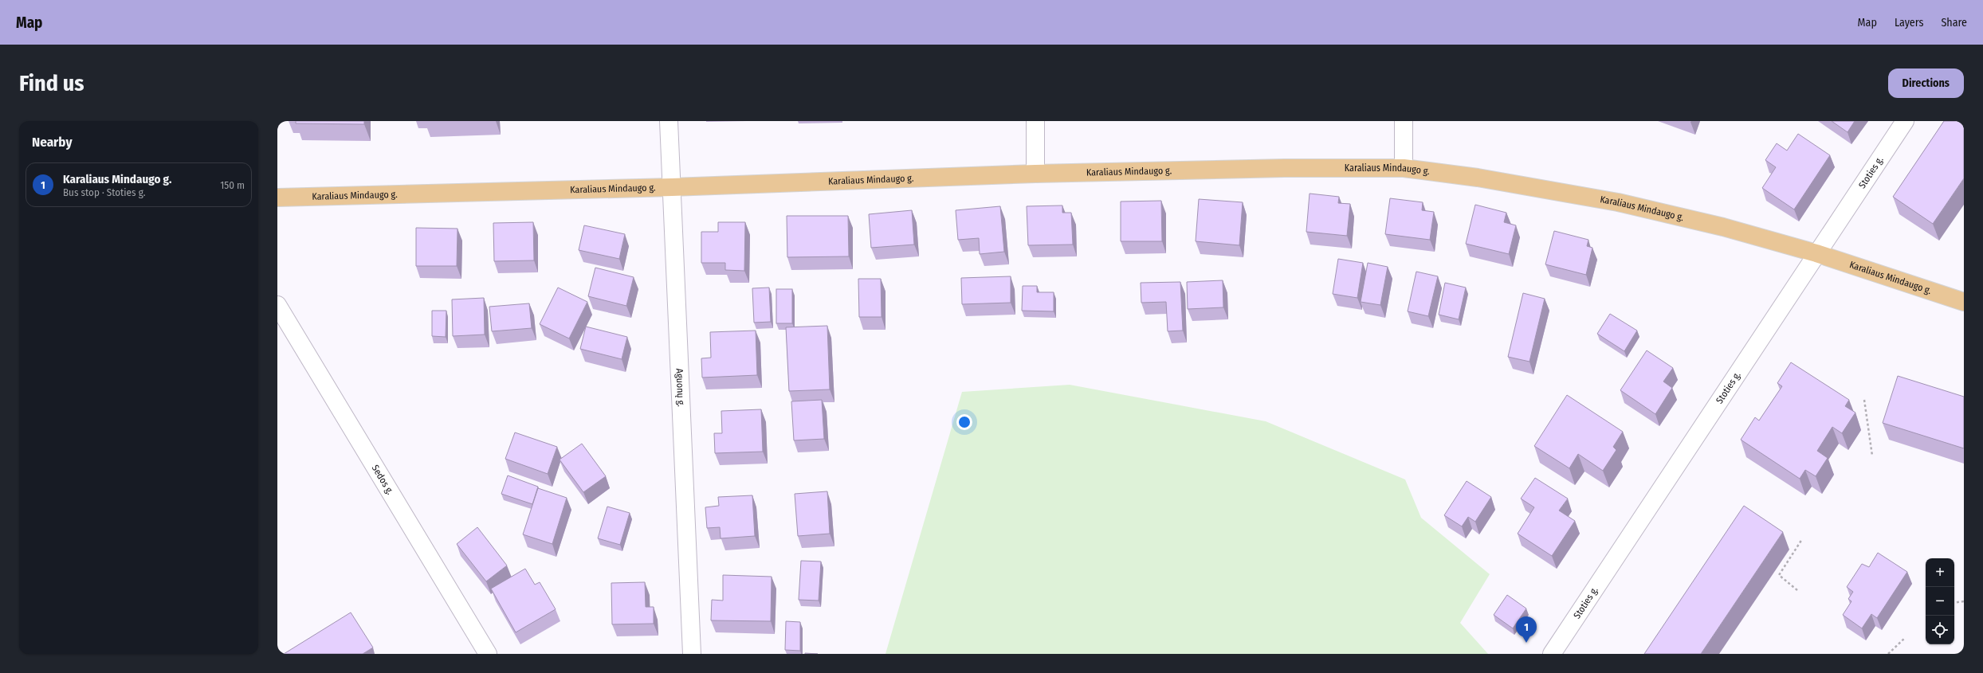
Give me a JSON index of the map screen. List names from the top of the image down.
{
  "streets": {
    "main road": ["Karaliaus Mindaugo g."],
    "street": ["Stoties g.", "Aguonų g.", "Sedos g."]
  },
  "crossings": [
    ["Karaliaus Mindaugo g.", "Stoties g."],
    ["Karaliaus Mindaugo g.", "Aguonų g."]
  ],
  "page": {
    "header": "Map",
    "nav": ["Map", "Layers", "Share"],
    "buttons": "Directions",
    "title": "Find us",
    "heading": "Nearby",
    "list": [
      {
        "mark": "1",
        "name": "Karaliaus Mindaugo g.",
        "note": "Bus stop · Stoties g.",
        "value": "150 m"
      }
    ],
    "map_buttons": ["+", "−"],
    "pins": "1"
  }
}
